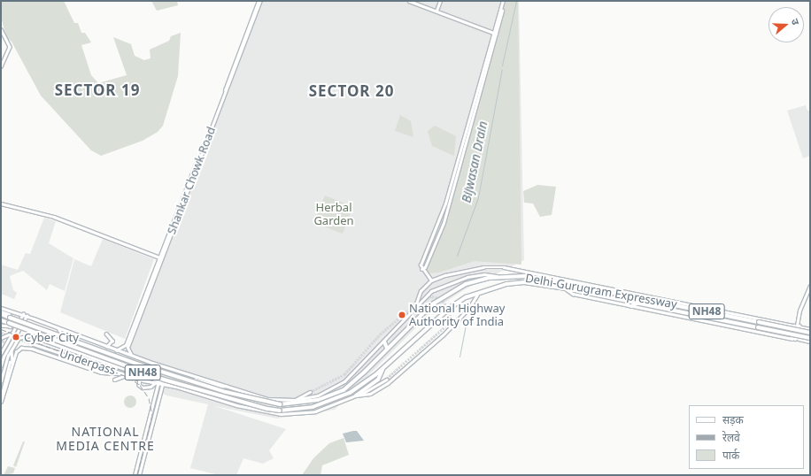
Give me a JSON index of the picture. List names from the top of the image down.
{
  "streets": {
    "highway": ["Delhi-Gurugram Expressway", "NH48"],
    "main road": ["Shankar Chowk Road", "Underpass"]
  },
  "districts": ["SECTOR 19", "SECTOR 20", "NATIONAL MEDIA CENTRE"],
  "water": ["Bijwasan Drain"],
  "parks": ["Herbal Garden"],
  "places": ["National Highway Authority of India", "Cyber City"],
  "legend": ["सड़क", "रेलवे", "पार्क"],
  "north": "right"
}
